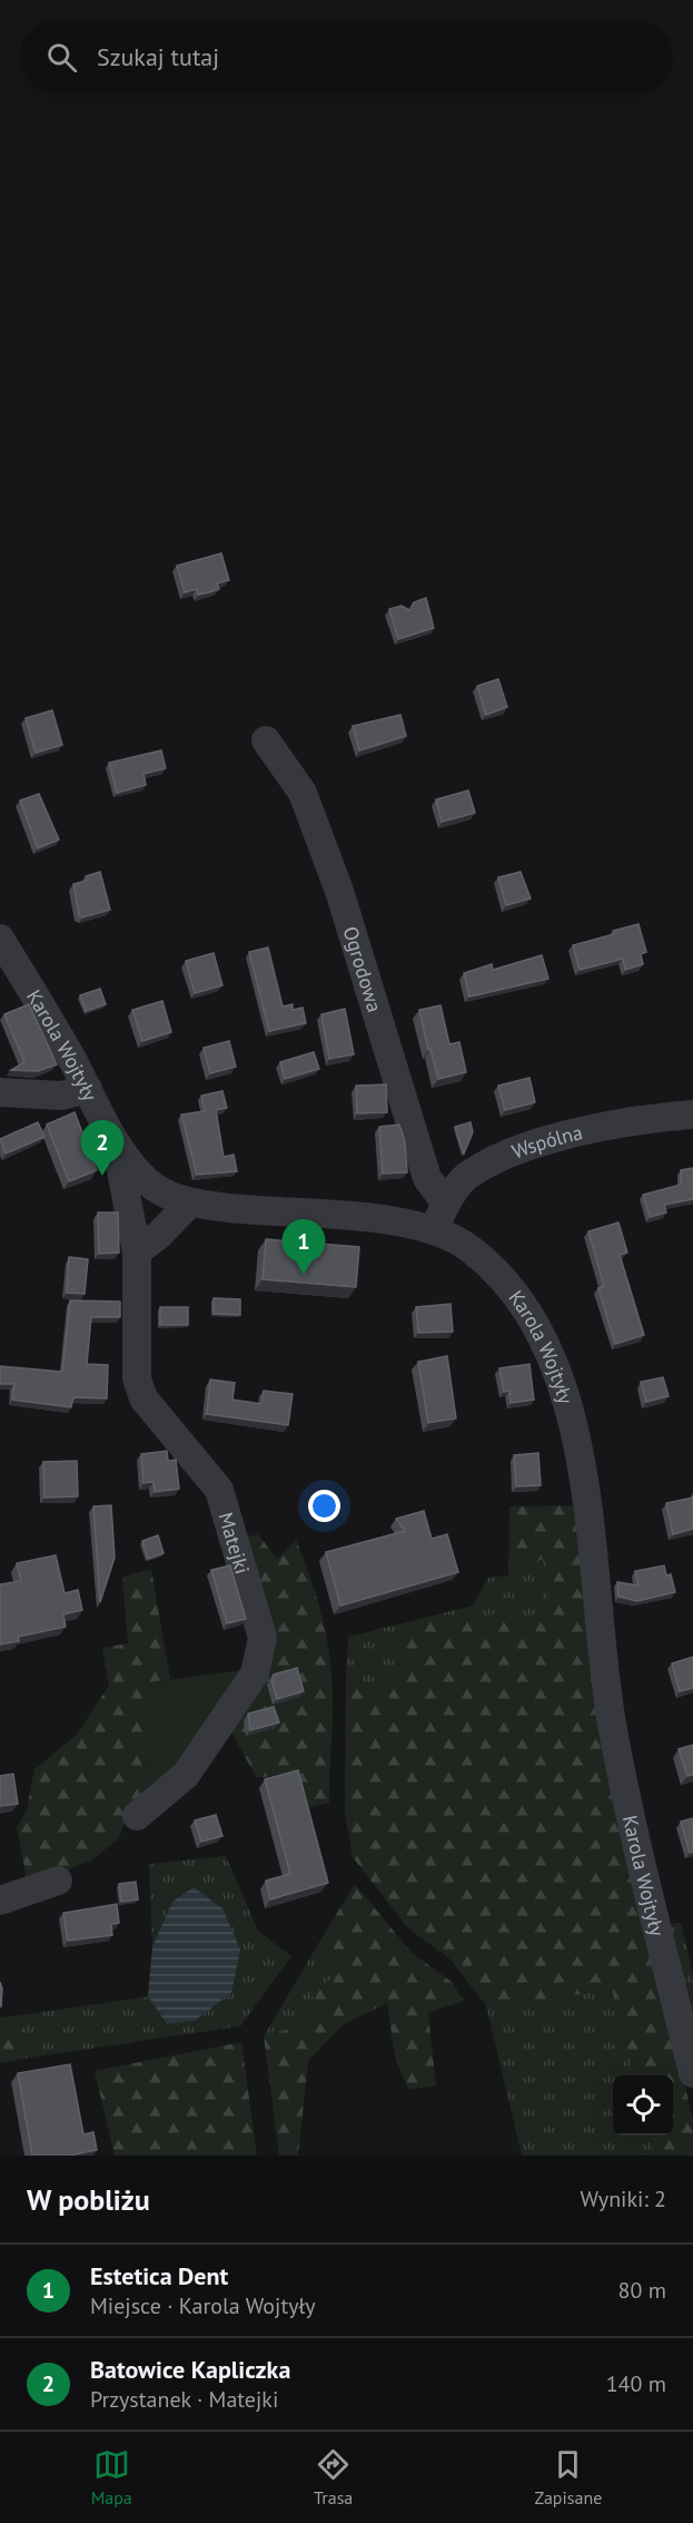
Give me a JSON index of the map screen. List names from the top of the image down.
{
  "streets": {
    "street": [
      "Ogrodowa",
      "Karola Wojtyły",
      "Wspólna",
      "Matejki"
    ]
  },
  "crossings": [
    ["Ogrodowa", "Karola Wojtyły"],
    ["Ogrodowa", "Wspólna"],
    ["Karola Wojtyły", "Wspólna"],
    ["Karola Wojtyły", "Matejki"]
  ],
  "page": {
    "search": "Szukaj tutaj",
    "pins": ["2", "1"],
    "heading": ["W pobliżu", "Wyniki: 2"],
    "list": [
      {
        "mark": "1",
        "name": "Estetica Dent",
        "note": "Miejsce · Karola Wojtyły",
        "value": "80 m"
      },
      {
        "mark": "2",
        "name": "Batowice Kapliczka",
        "note": "Przystanek · Matejki",
        "value": "140 m"
      }
    ],
    "nav": ["Mapa", "Trasa", "Zapisane"]
  }
}
